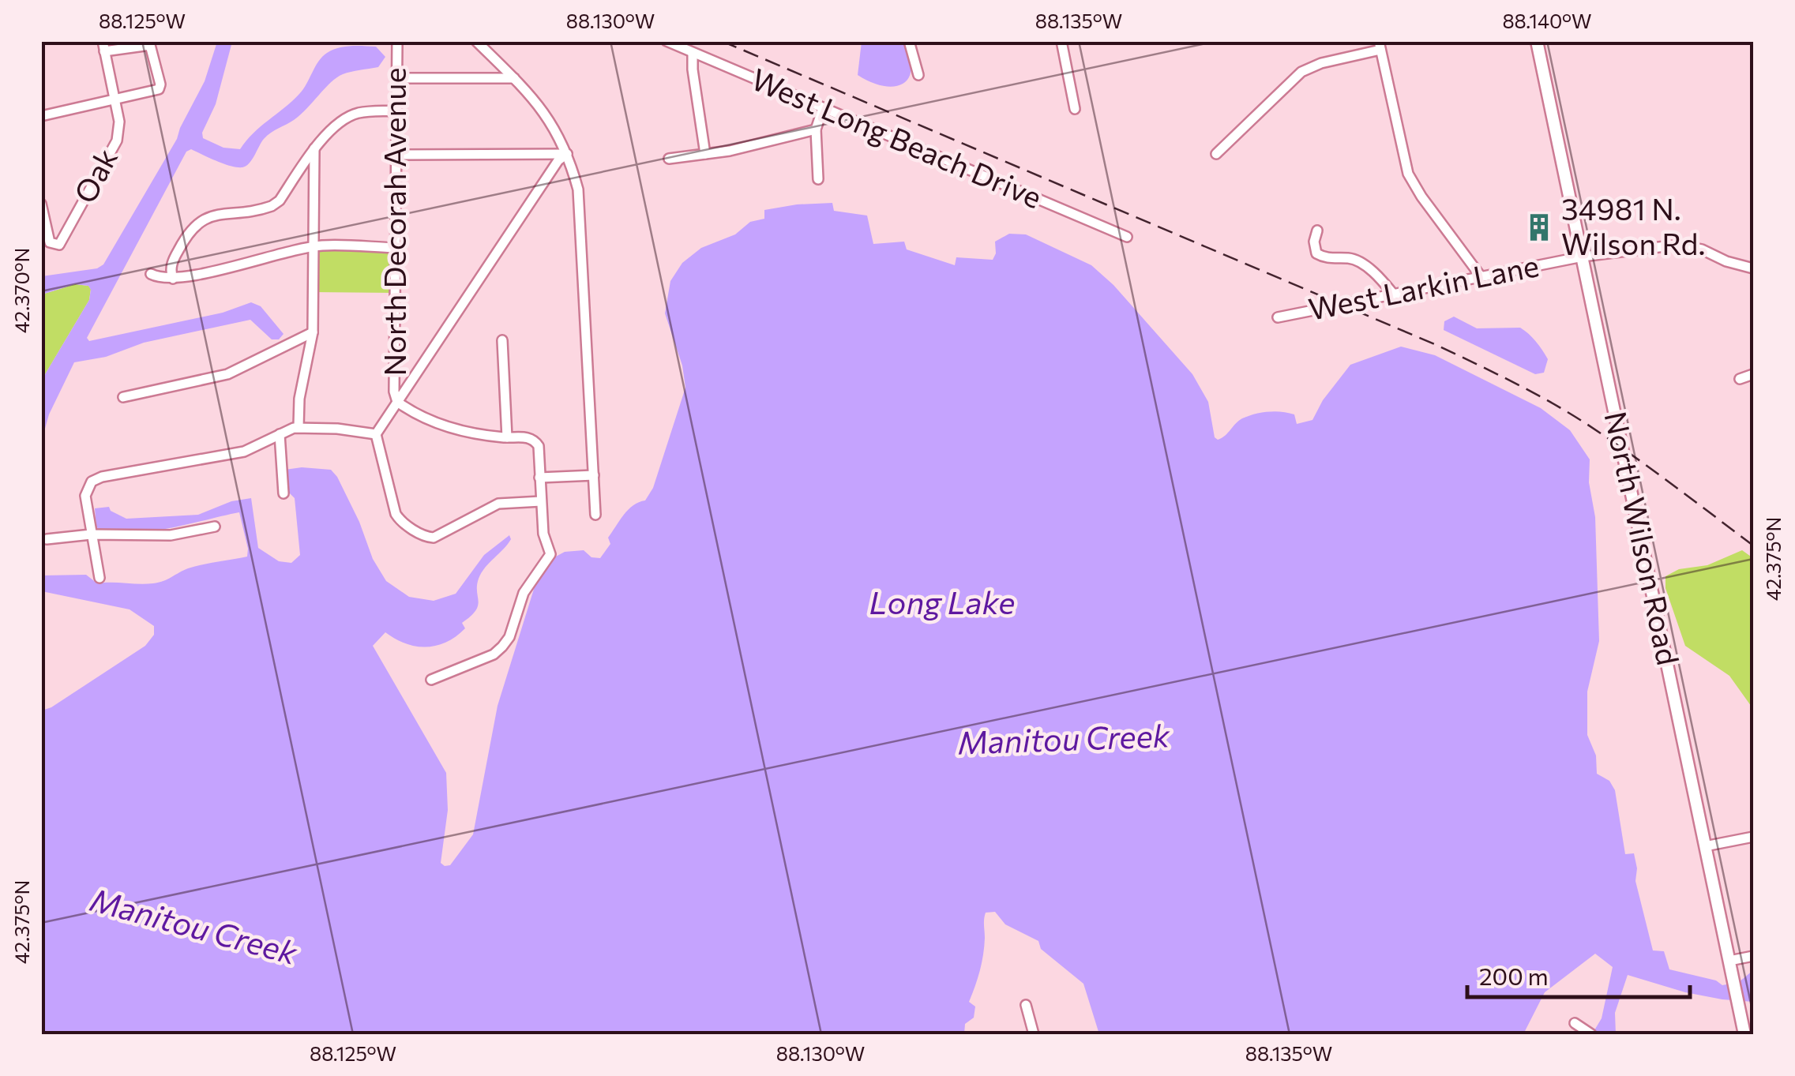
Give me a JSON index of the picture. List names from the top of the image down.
{
  "streets": {
    "street": [
      "West Long Beach Drive",
      "Oak",
      "North Decorah Avenue",
      "West Larkin Lane",
      "North Wilson Road"
    ]
  },
  "crossings": [
    ["West Larkin Lane", "North Wilson Road"]
  ],
  "water": ["Long Lake", "Manitou Creek"],
  "places": {
    "building": ["34981 N. Wilson Rd."]
  },
  "scale_bar": "200 m",
  "coordinates": [
    "88.125°W",
    "88.130°W",
    "88.135°W",
    "88.140°W",
    "42.370°N",
    "42.375°N"
  ]
}
